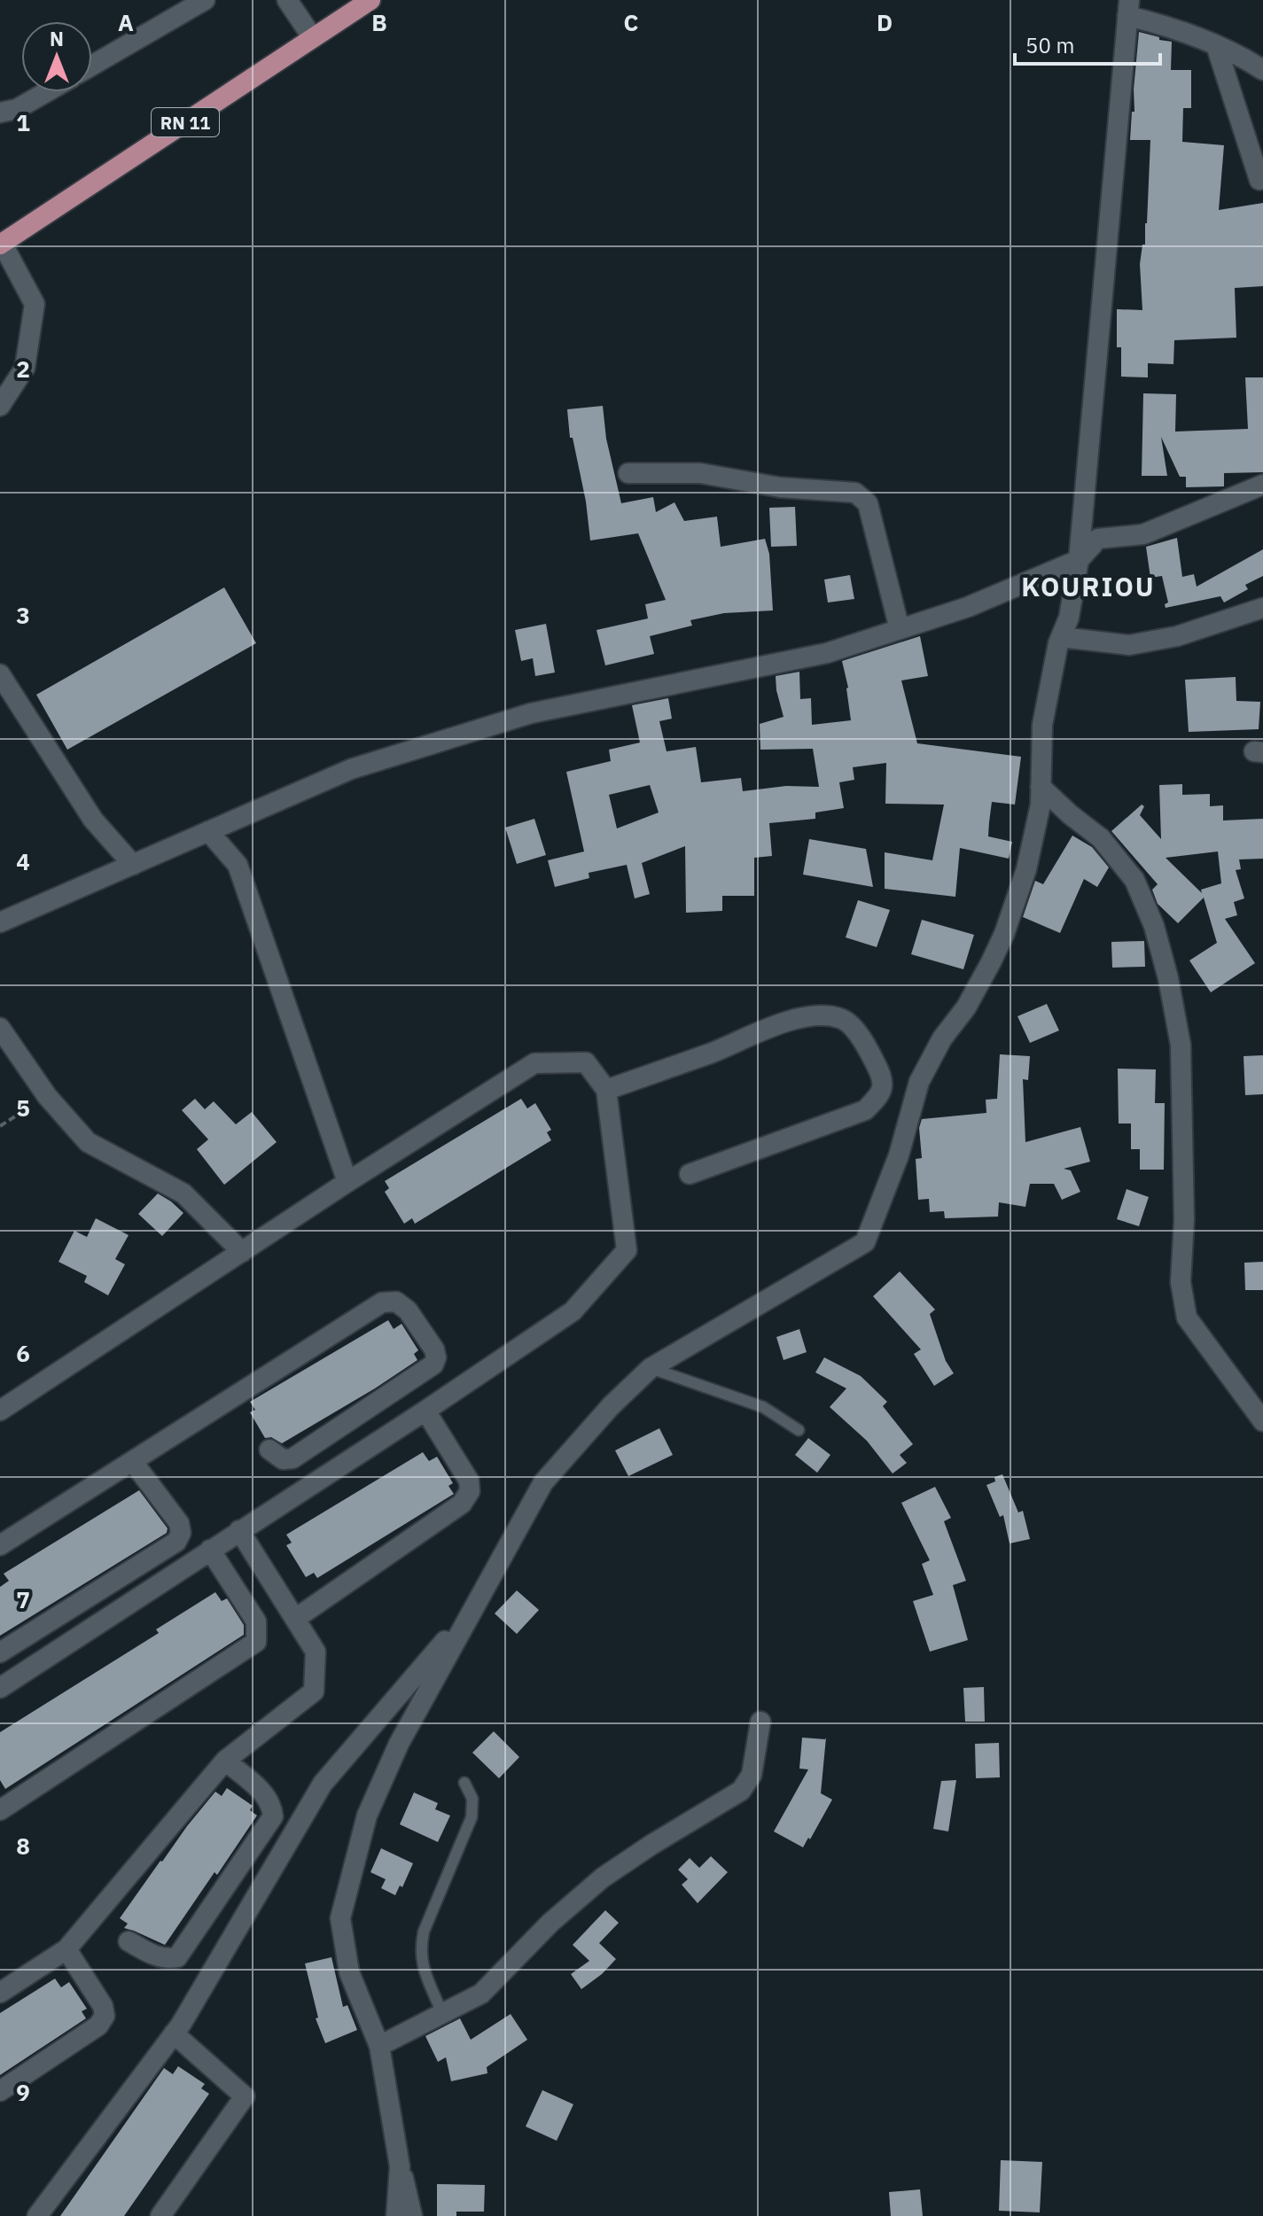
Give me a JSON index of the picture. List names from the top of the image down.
{
  "streets": {
    "main road": ["RN 11"]
  },
  "districts": ["KOURIOU"],
  "scale_bar": "50 m",
  "north": "top",
  "grid": {
    "columns": [
      "A",
      "B",
      "C",
      "D"
    ],
    "rows": [
      "1",
      "2",
      "3",
      "4",
      "5",
      "6",
      "7",
      "8",
      "9"
    ]
  }
}
